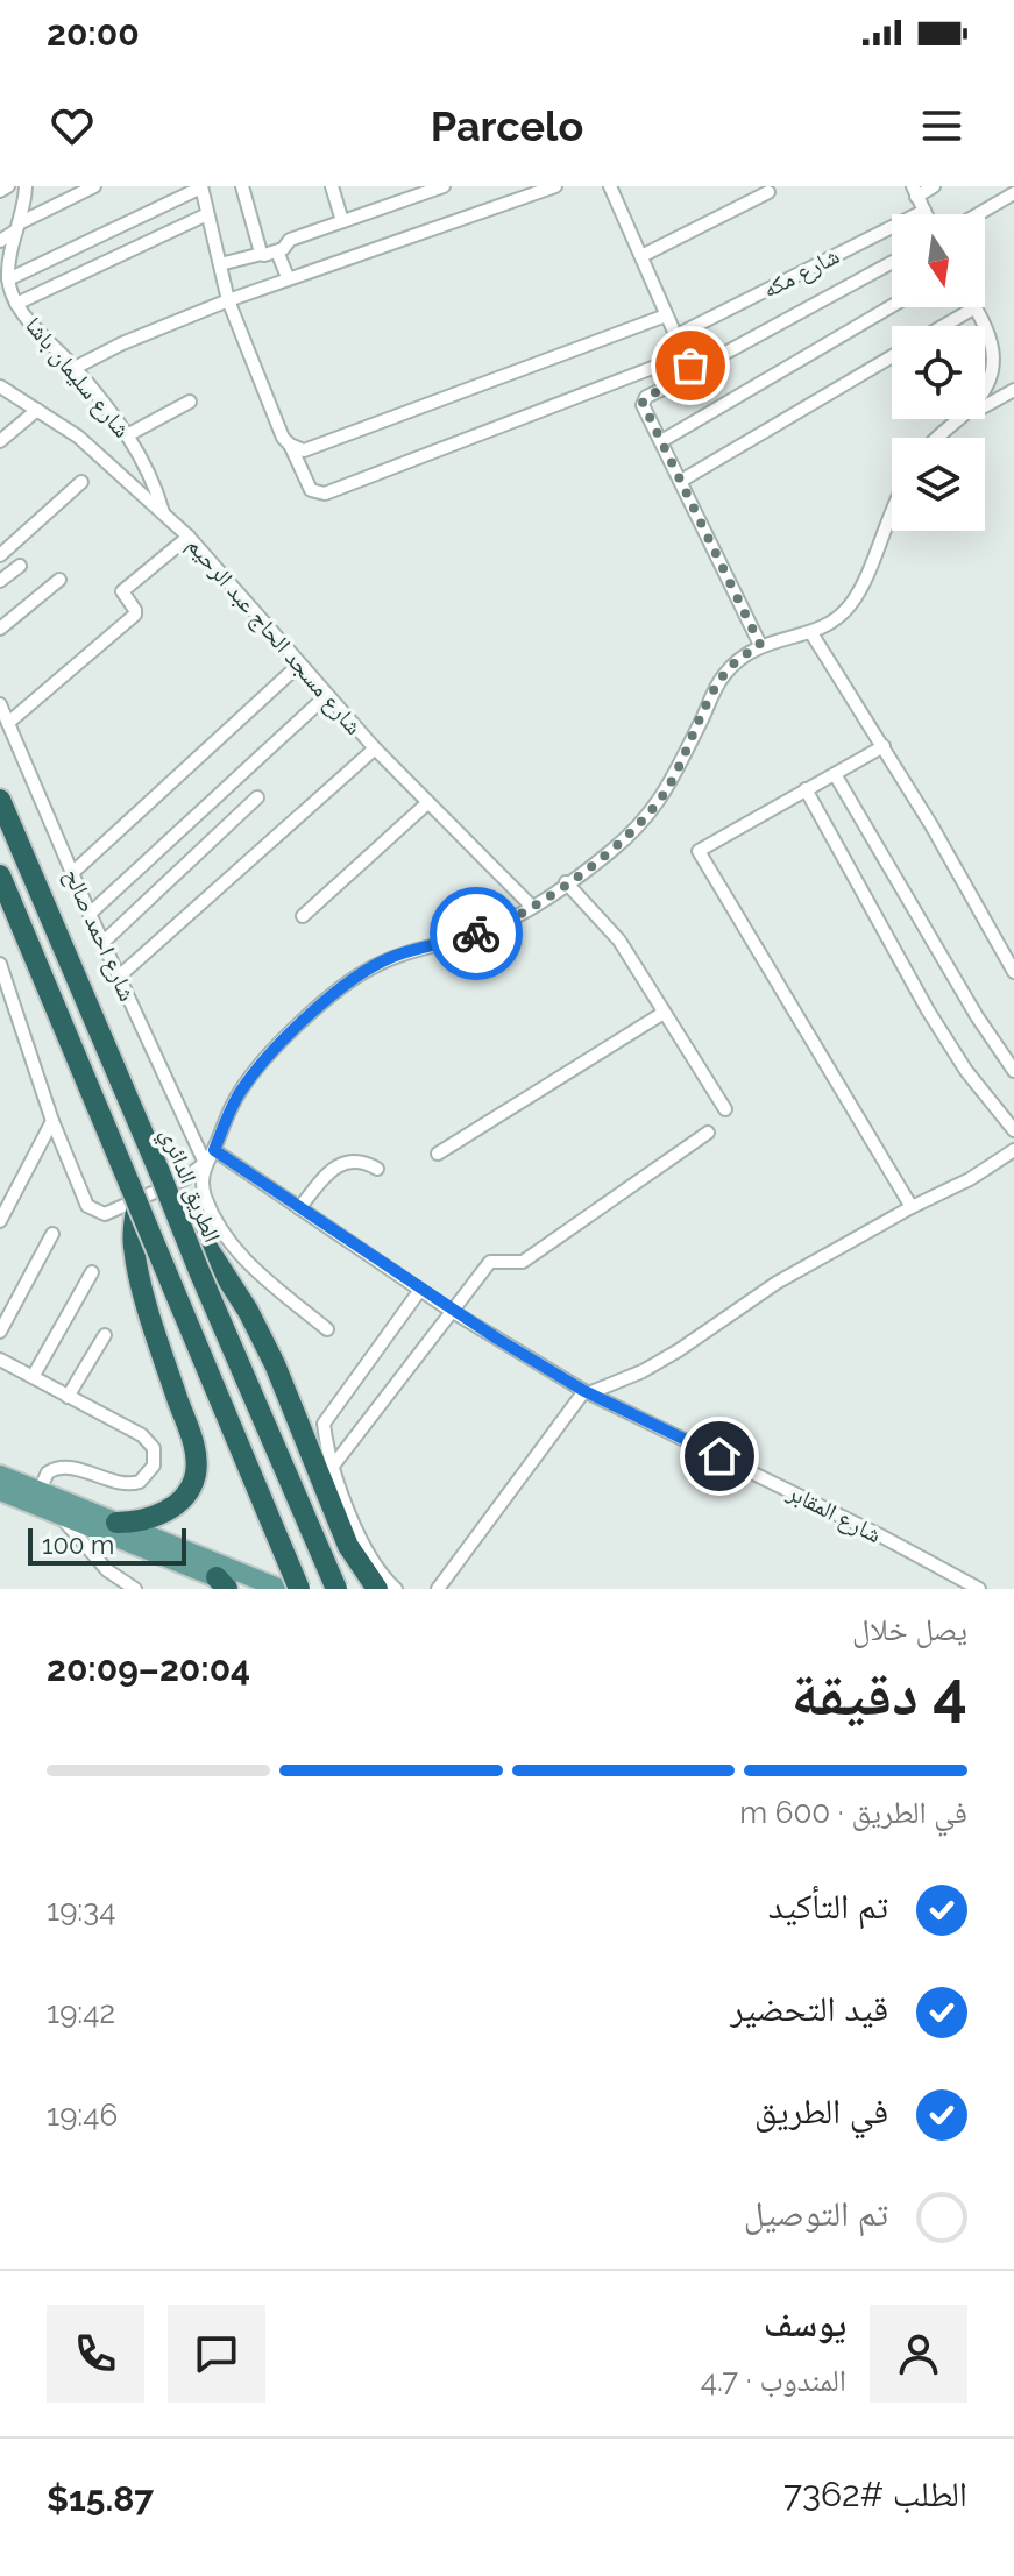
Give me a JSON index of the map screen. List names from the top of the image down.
{
  "streets": {
    "highway": ["الطريق الدائري"],
    "street": [
      "شارع مكه",
      "شارع سليمان باشا",
      "شارع مسجد الحاج عبد الرحيم",
      "شارع احمد صالح",
      "شارع المقابر"
    ]
  },
  "crossings": [
    ["شارع سليمان باشا", "شارع مسجد الحاج عبد الرحيم"]
  ],
  "scale_bar": "100 m",
  "north": "bottom",
  "page": {
    "status": "20:00",
    "header": "Parcelo",
    "scale": "100 m",
    "heading": ["4 دقيقة", "يصل خلال", "20:04–20:09"],
    "panel": [
      "يوسف",
      "المندوب · 4.7",
      "الطلب #7362",
      "$15.87"
    ],
    "bar": "في الطريق · 600 m",
    "list": [
      ["تم التأكيد", "19:34"],
      ["قيد التحضير", "19:42"],
      ["في الطريق", "19:46"],
      "تم التوصيل"
    ]
  }
}
